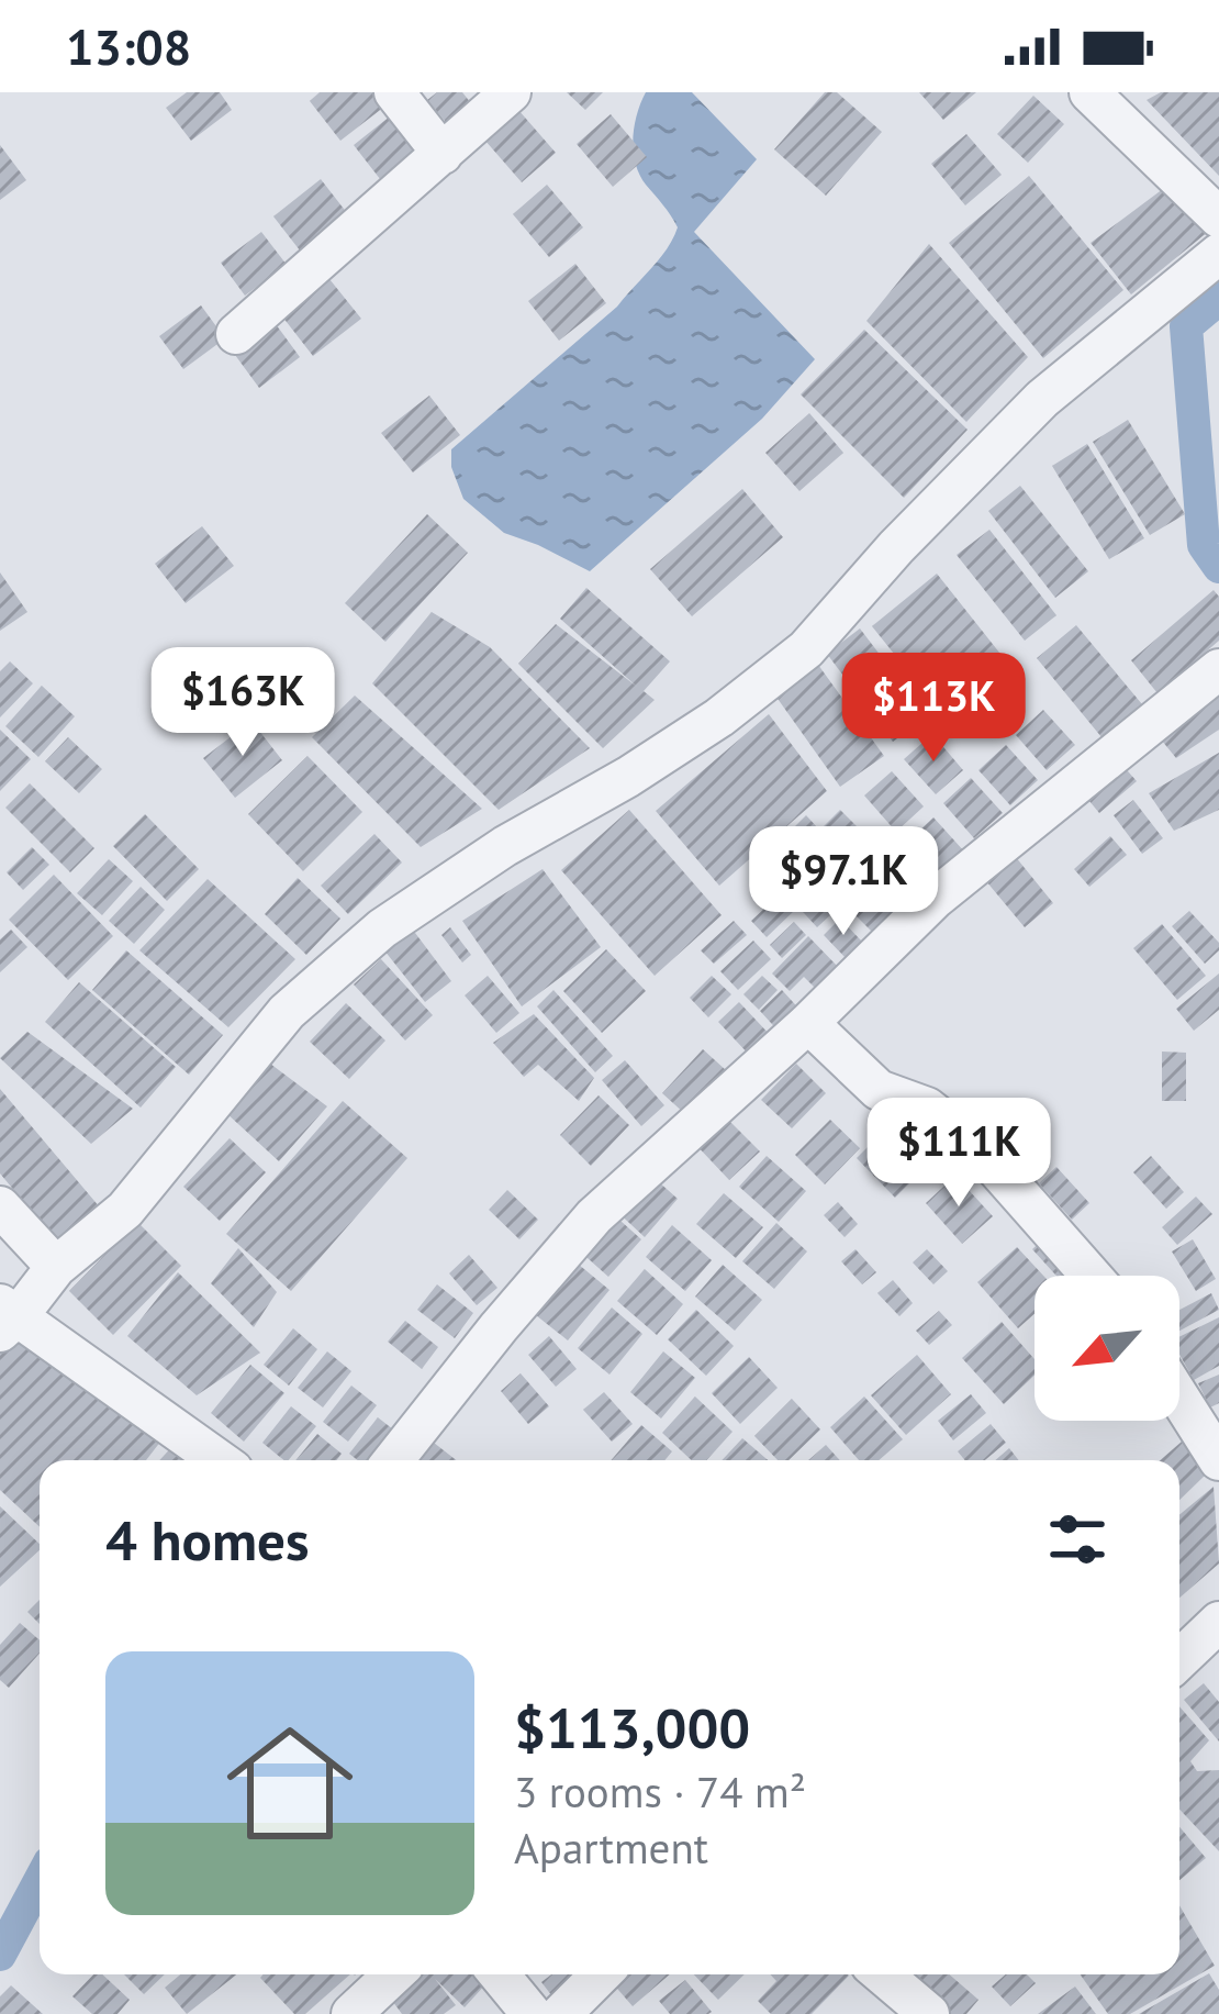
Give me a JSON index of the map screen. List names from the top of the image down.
{
  "north": "bottom left",
  "page": {
    "status": "13:08",
    "price": [
      "$163K",
      "$113K",
      "$97.1K",
      "$111K"
    ],
    "heading": "4 homes",
    "list": [
      {
        "name": "$113,000",
        "note": "3 rooms · 74 m² · Apartment"
      }
    ]
  }
}
